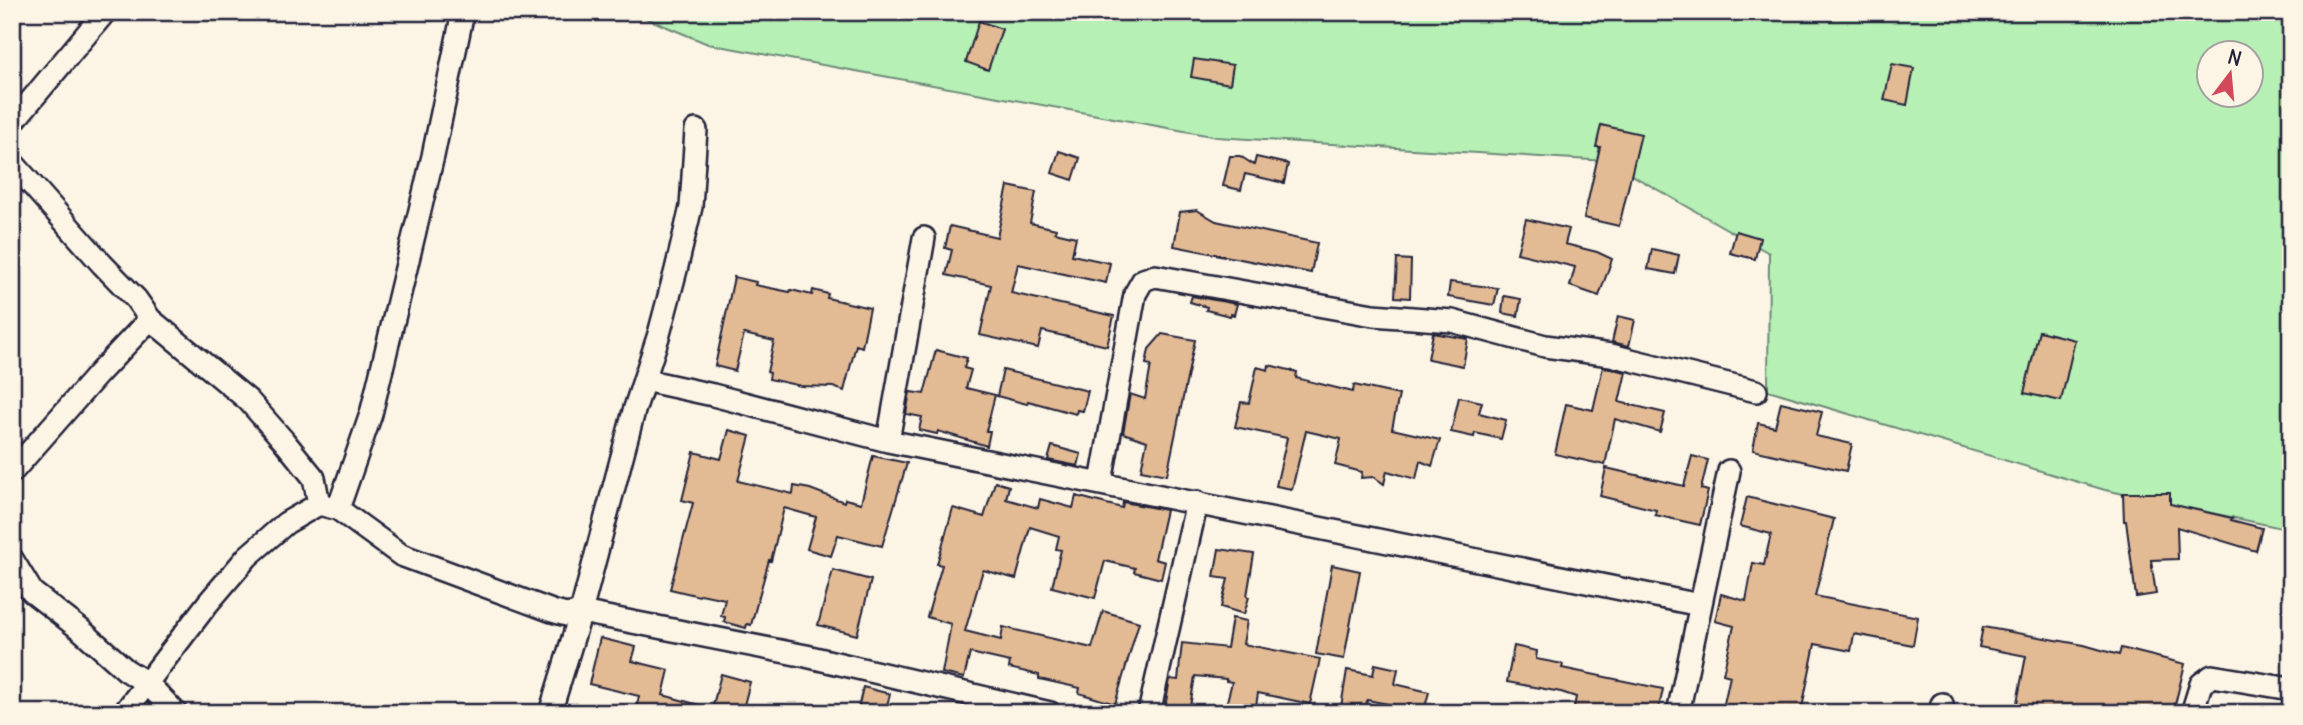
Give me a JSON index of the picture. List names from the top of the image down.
{
  "north": "top"
}
